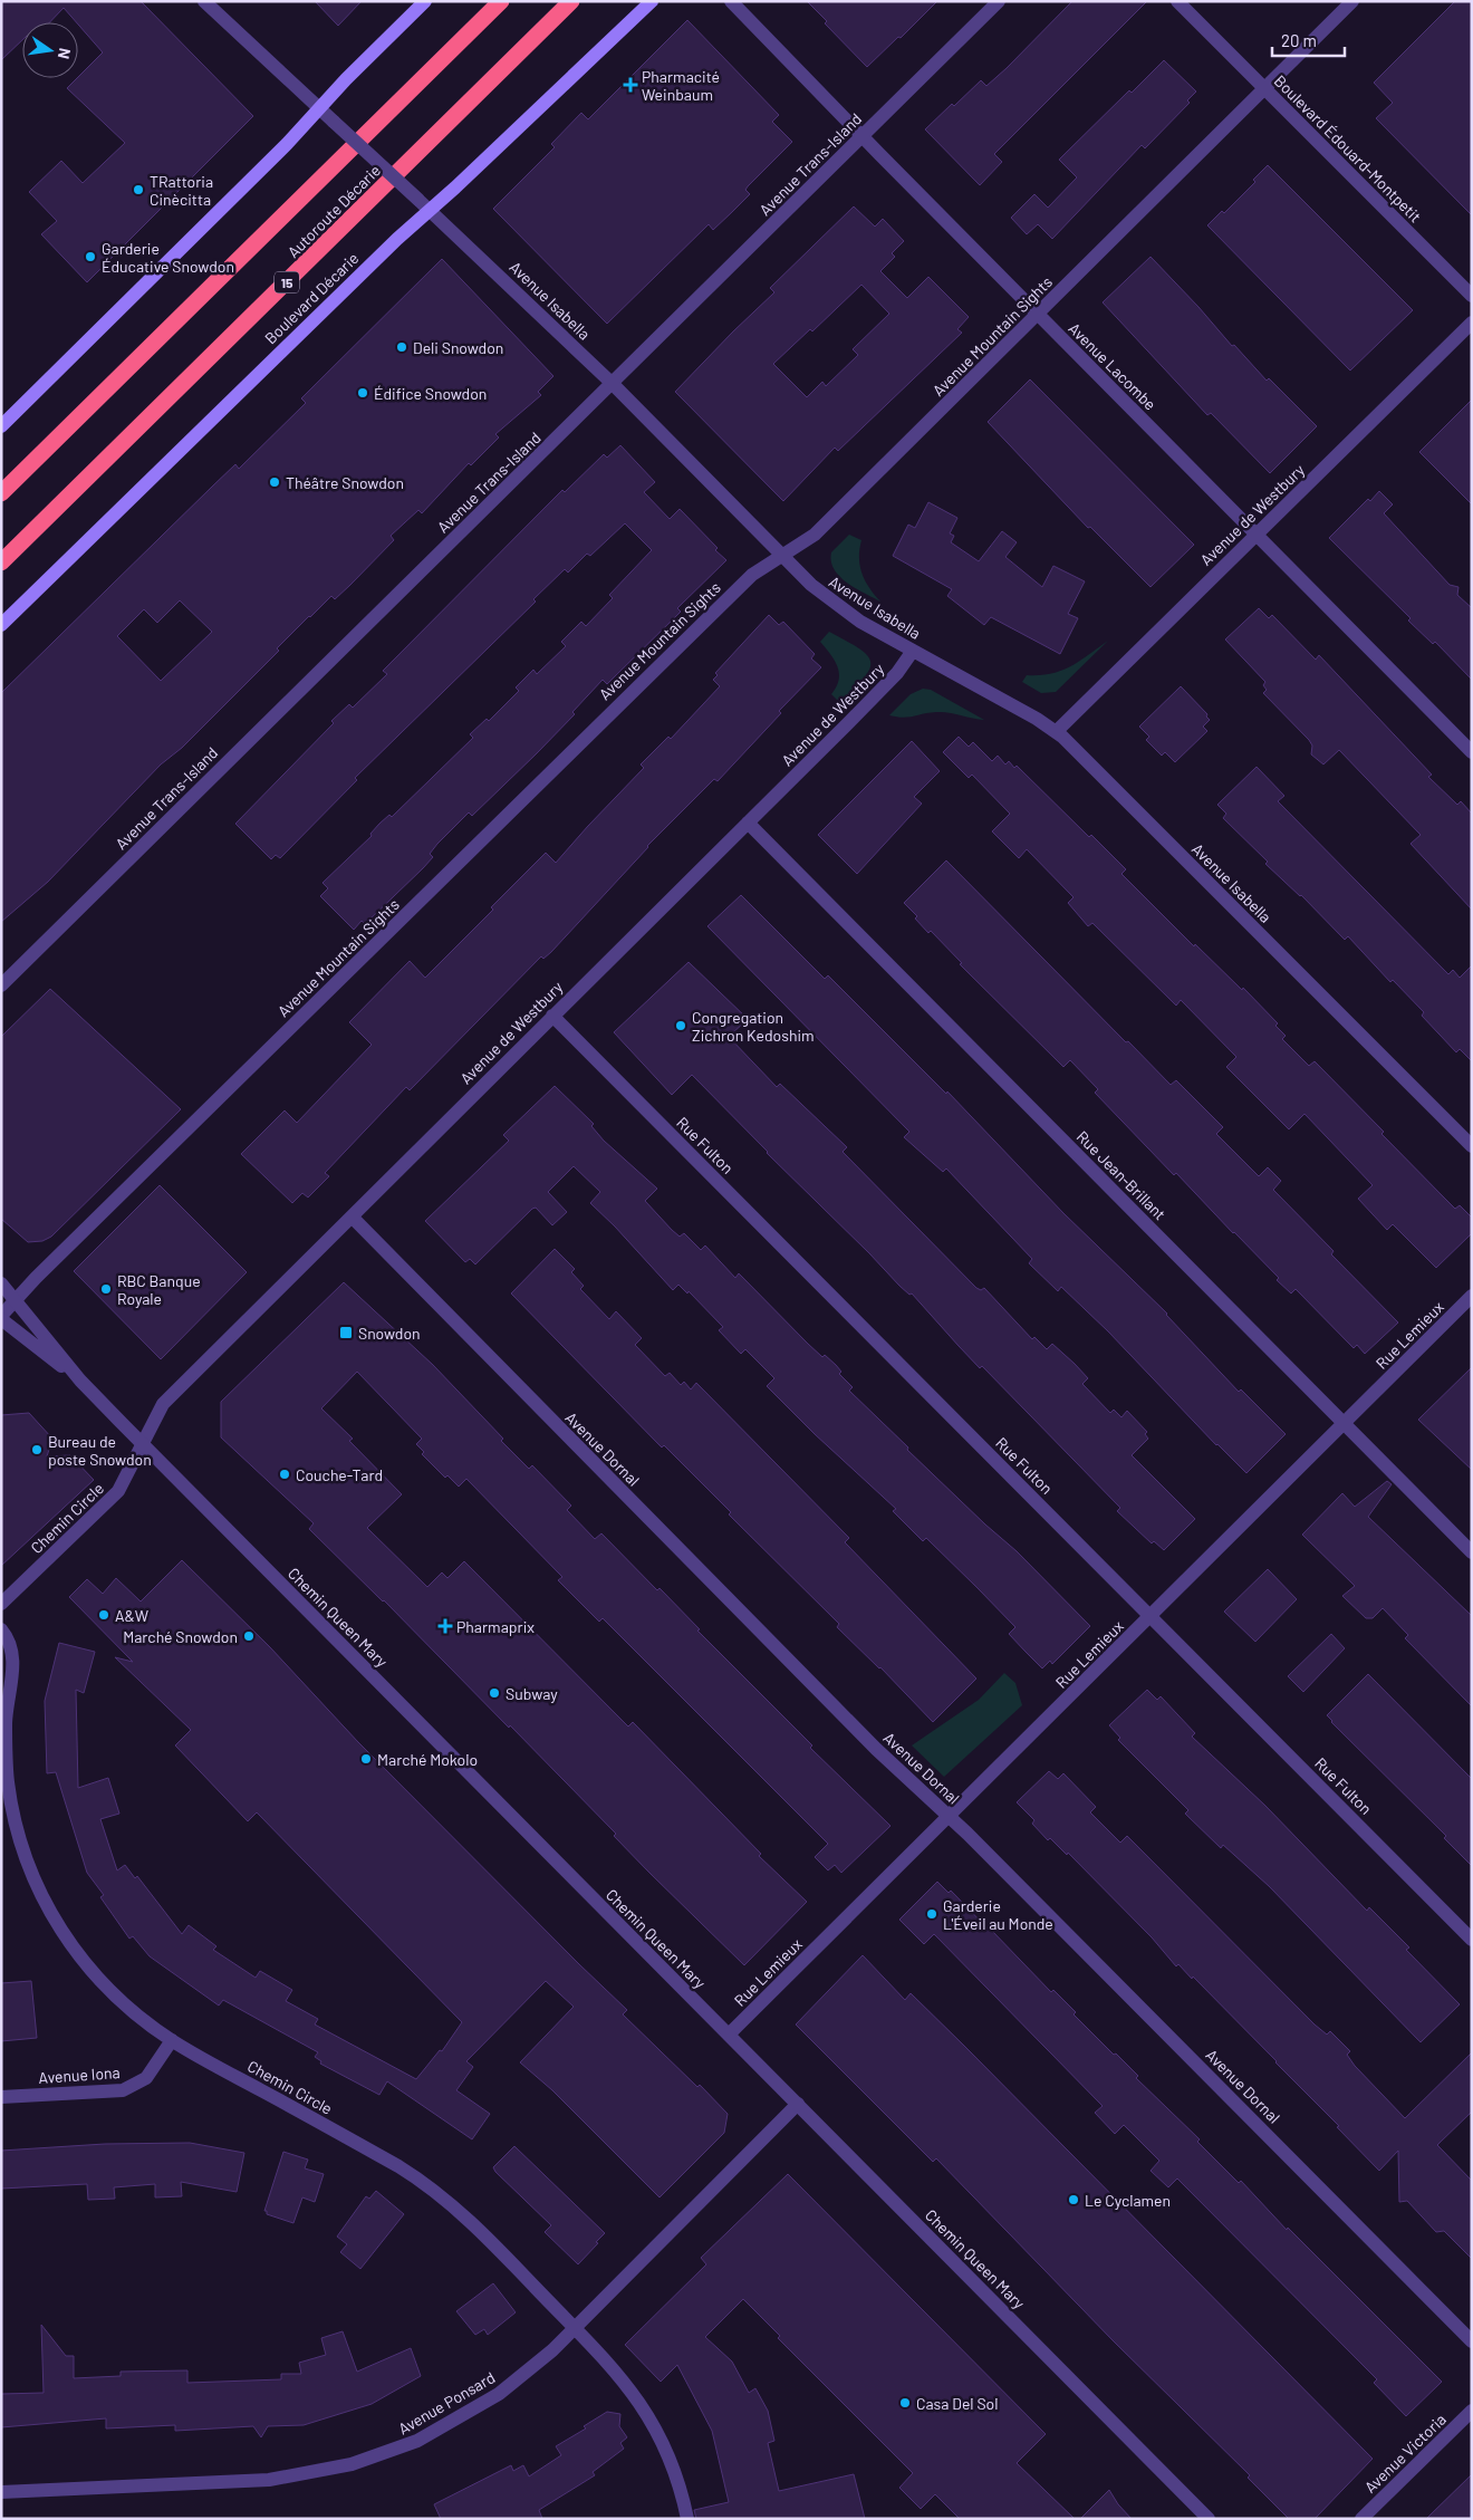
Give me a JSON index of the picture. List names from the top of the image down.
{
  "streets": {
    "highway": ["Autoroute Décarie", "15"],
    "main road": ["Boulevard Décarie"],
    "street": [
      "Boulevard Édouard-Montpetit",
      "Avenue Trans-Island",
      "Avenue Isabella",
      "Avenue Mountain Sights",
      "Avenue Lacombe",
      "Avenue de Westbury",
      "Rue Fulton",
      "Rue Jean-Brillant",
      "Rue Lemieux",
      "Avenue Dornal",
      "Chemin Circle",
      "Chemin Queen Mary",
      "Avenue Iona",
      "Avenue Ponsard",
      "Avenue Victoria"
    ]
  },
  "crossings": [
    ["Boulevard Édouard-Montpetit", "Avenue Mountain Sights"],
    ["Avenue Trans-Island", "Avenue Isabella"],
    ["Avenue Trans-Island", "Avenue Lacombe"],
    ["Boulevard Décarie", "Avenue Isabella"],
    ["Avenue Isabella", "Avenue Mountain Sights"],
    ["Avenue Isabella", "Avenue de Westbury"],
    ["Avenue Mountain Sights", "Avenue Lacombe"],
    ["Avenue Mountain Sights", "Chemin Queen Mary"],
    ["Avenue Lacombe", "Avenue de Westbury"],
    ["Avenue de Westbury", "Rue Fulton"],
    ["Avenue de Westbury", "Rue Jean-Brillant"],
    ["Avenue de Westbury", "Avenue Dornal"],
    ["Avenue de Westbury", "Chemin Circle"],
    ["Avenue de Westbury", "Chemin Queen Mary"],
    ["Rue Fulton", "Rue Lemieux"],
    ["Rue Jean-Brillant", "Rue Lemieux"],
    ["Rue Lemieux", "Avenue Dornal"],
    ["Rue Lemieux", "Chemin Queen Mary"],
    ["Chemin Circle", "Chemin Queen Mary"],
    ["Chemin Circle", "Avenue Iona"],
    ["Chemin Circle", "Avenue Ponsard"],
    ["Chemin Queen Mary", "Avenue Ponsard"]
  ],
  "places": {
    "health": ["Pharmacité Weinbaum", "Pharmaprix"],
    "other": [
      "TRattoria Cinècitta",
      "Garderie Éducative Snowdon",
      "Deli Snowdon",
      "Édifice Snowdon",
      "Théâtre Snowdon",
      "Congregation Zichron Kedoshim",
      "RBC Banque Royale",
      "Bureau de poste Snowdon",
      "Couche-Tard",
      "A&W",
      "Marché Snowdon",
      "Subway",
      "Marché Mokolo",
      "Garderie L'Éveil au Monde",
      "Le Cyclamen",
      "Casa Del Sol"
    ],
    "transit": ["Snowdon"]
  },
  "scale_bar": "20 m",
  "north": "right"
}
